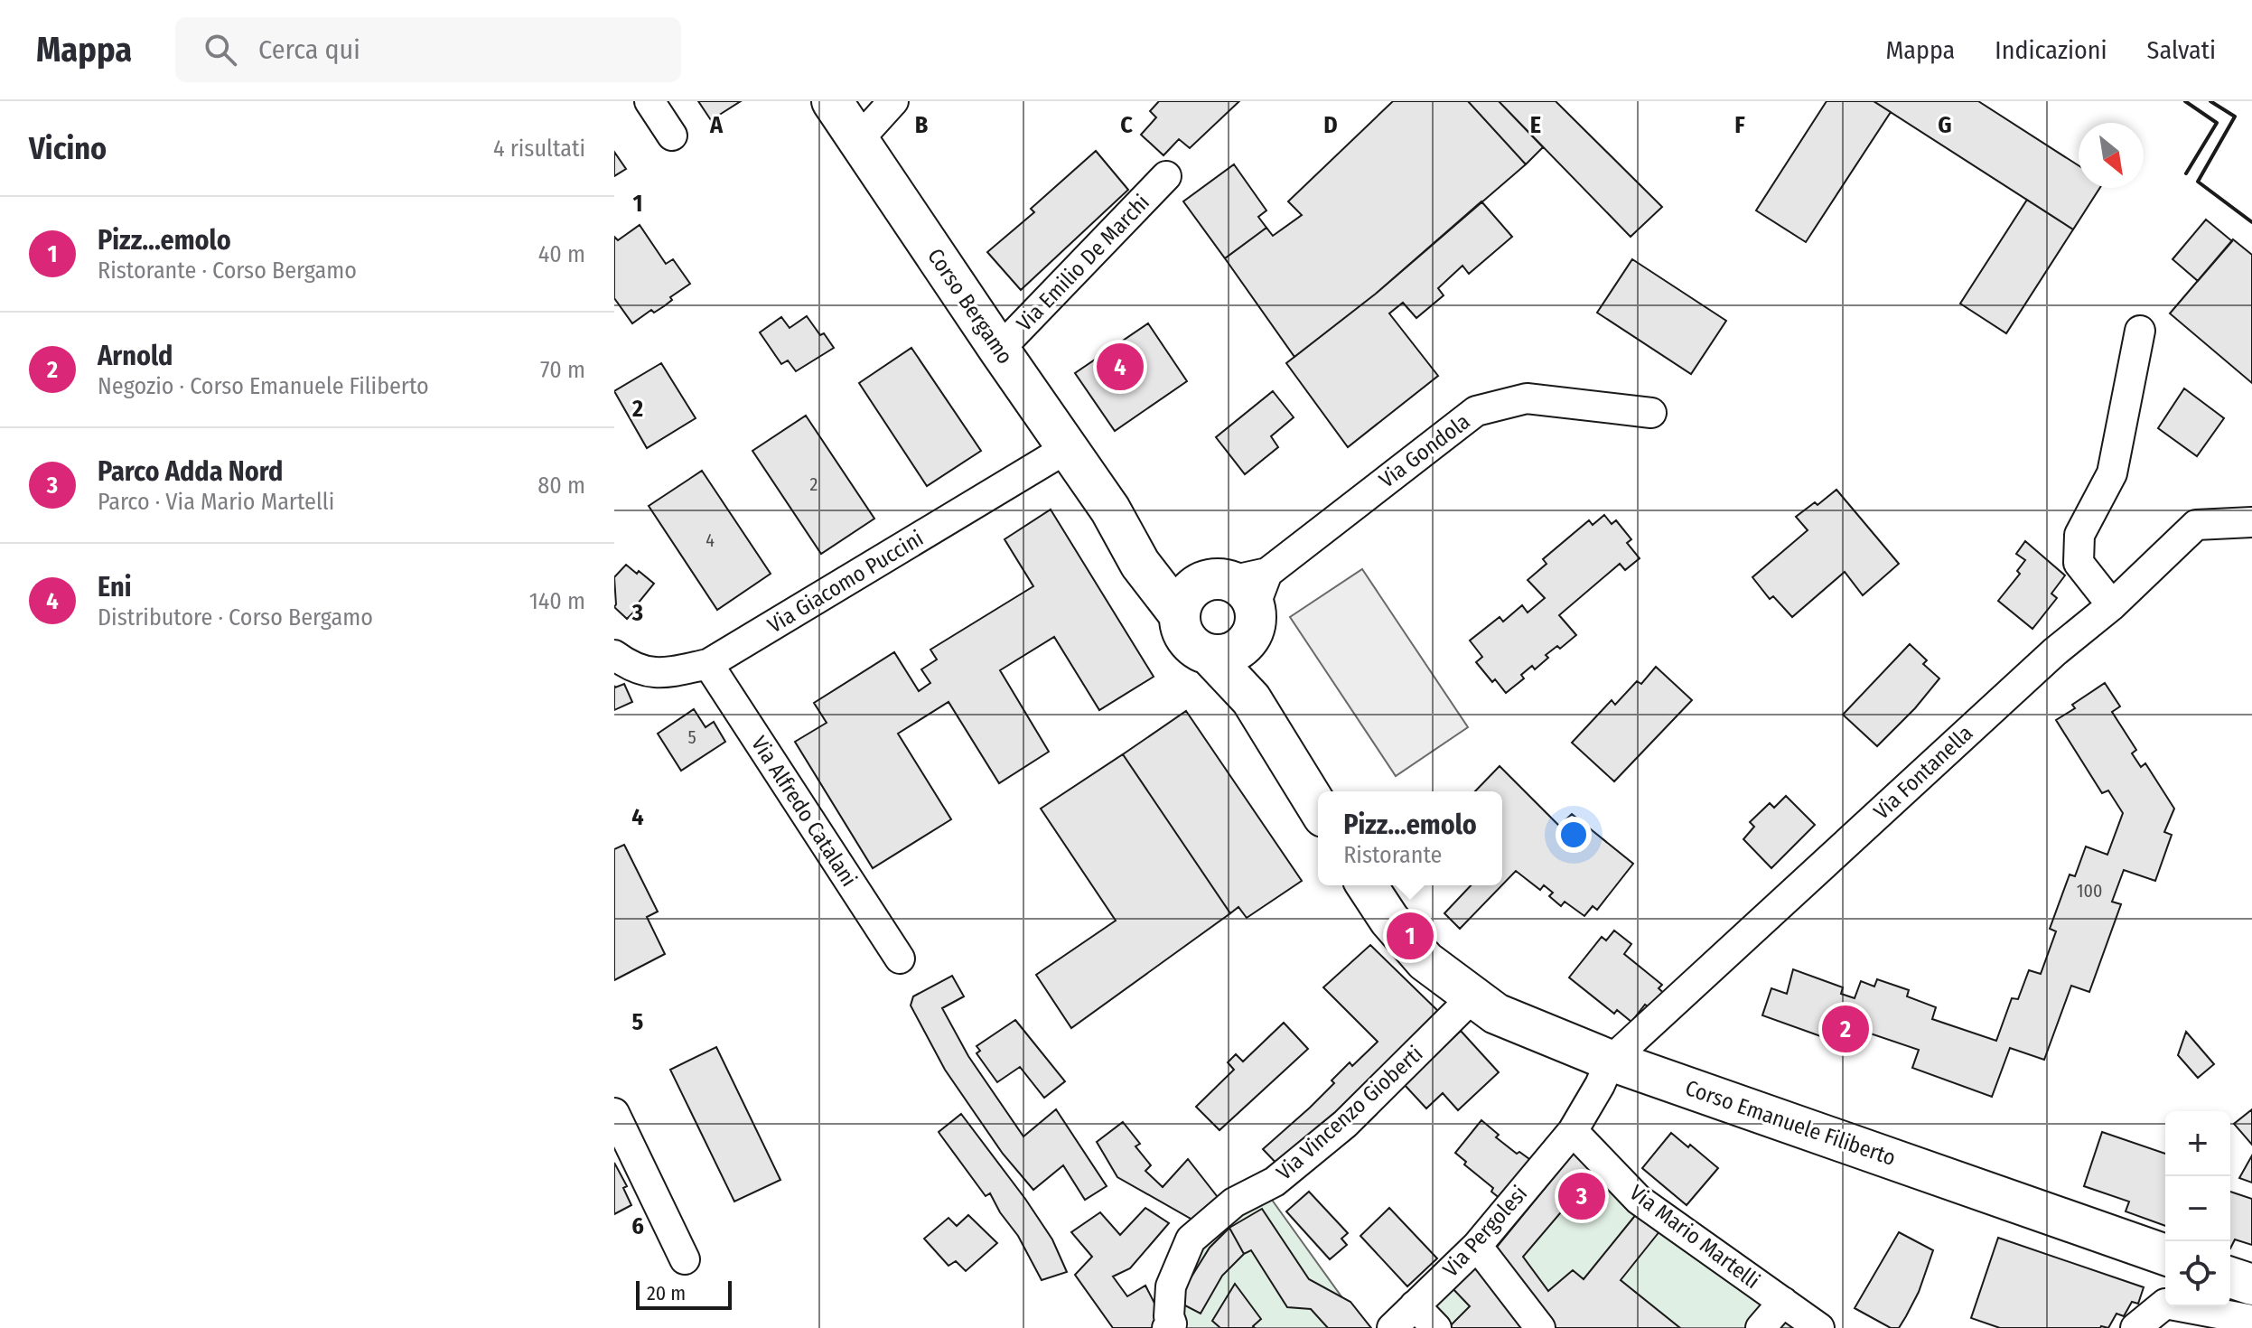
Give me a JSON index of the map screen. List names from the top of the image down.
{
  "streets": {
    "main road": ["Corso Bergamo", "Corso Emanuele Filiberto"],
    "street": [
      "Via Emilio De Marchi",
      "Via Gondola",
      "Via Giacomo Puccini",
      "Via Fontanella",
      "Via Alfredo Catalani",
      "Via Vincenzo Gioberti",
      "Via Pergolesi",
      "Via Mario Martelli"
    ]
  },
  "crossings": [
    ["Via Emilio De Marchi", "Corso Bergamo"],
    ["Corso Bergamo", "Via Gondola"],
    ["Corso Bergamo", "Via Giacomo Puccini"],
    ["Via Giacomo Puccini", "Via Alfredo Catalani"],
    ["Via Fontanella", "Corso Emanuele Filiberto"],
    ["Via Vincenzo Gioberti", "Corso Emanuele Filiberto"],
    ["Via Pergolesi", "Via Mario Martelli"]
  ],
  "house_numbers": [
    "2",
    "4",
    "5",
    "100"
  ],
  "scale_bar": "20 m",
  "north": "bottom right",
  "page": {
    "header": "Mappa",
    "search": "Cerca qui",
    "nav": ["Mappa", "Indicazioni", "Salvati"],
    "heading": ["Vicino", "4 risultati"],
    "list": [
      {
        "mark": "1",
        "name": "Pizz...emolo",
        "note": "Ristorante · Corso Bergamo",
        "value": "40 m"
      },
      {
        "mark": "2",
        "name": "Arnold",
        "note": "Negozio · Corso Emanuele Filiberto",
        "value": "70 m"
      },
      {
        "mark": "3",
        "name": "Parco Adda Nord",
        "note": "Parco · Via Mario Martelli",
        "value": "80 m"
      },
      {
        "mark": "4",
        "name": "Eni",
        "note": "Distributore · Corso Bergamo",
        "value": "140 m"
      }
    ],
    "pins": [
      "4",
      "1",
      "2",
      "3"
    ],
    "popup": ["Pizz...emolo", "Ristorante"],
    "map_buttons": ["+", "−"],
    "scale": "20 m"
  },
  "grid": {
    "columns": [
      "A",
      "B",
      "C",
      "D",
      "E",
      "F",
      "G"
    ],
    "rows": [
      "1",
      "2",
      "3",
      "4",
      "5",
      "6"
    ]
  }
}
